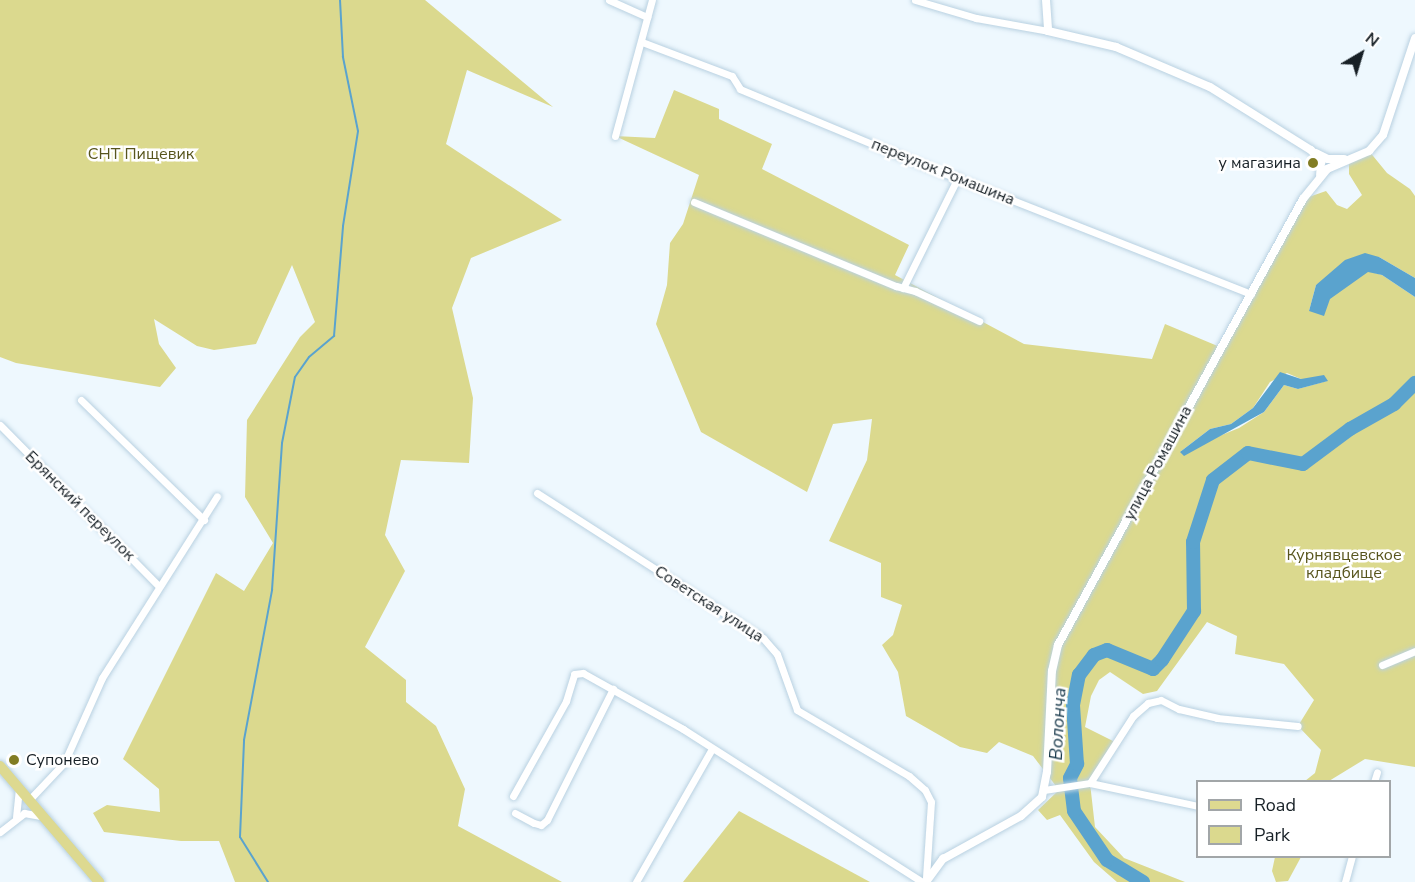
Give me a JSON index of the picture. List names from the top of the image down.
{
  "streets": {
    "street": [
      "переулок Ромашина",
      "улица Ромашина",
      "Брянский переулок",
      "Советская улица"
    ]
  },
  "crossings": [
    ["переулок Ромашина", "улица Ромашина"]
  ],
  "water": ["Волонча"],
  "parks": ["СНТ Пищевик", "Курнявцевское кладбище"],
  "places": ["у магазина", "Супонево"],
  "legend": ["Road", "Park"],
  "north": "top right"
}
